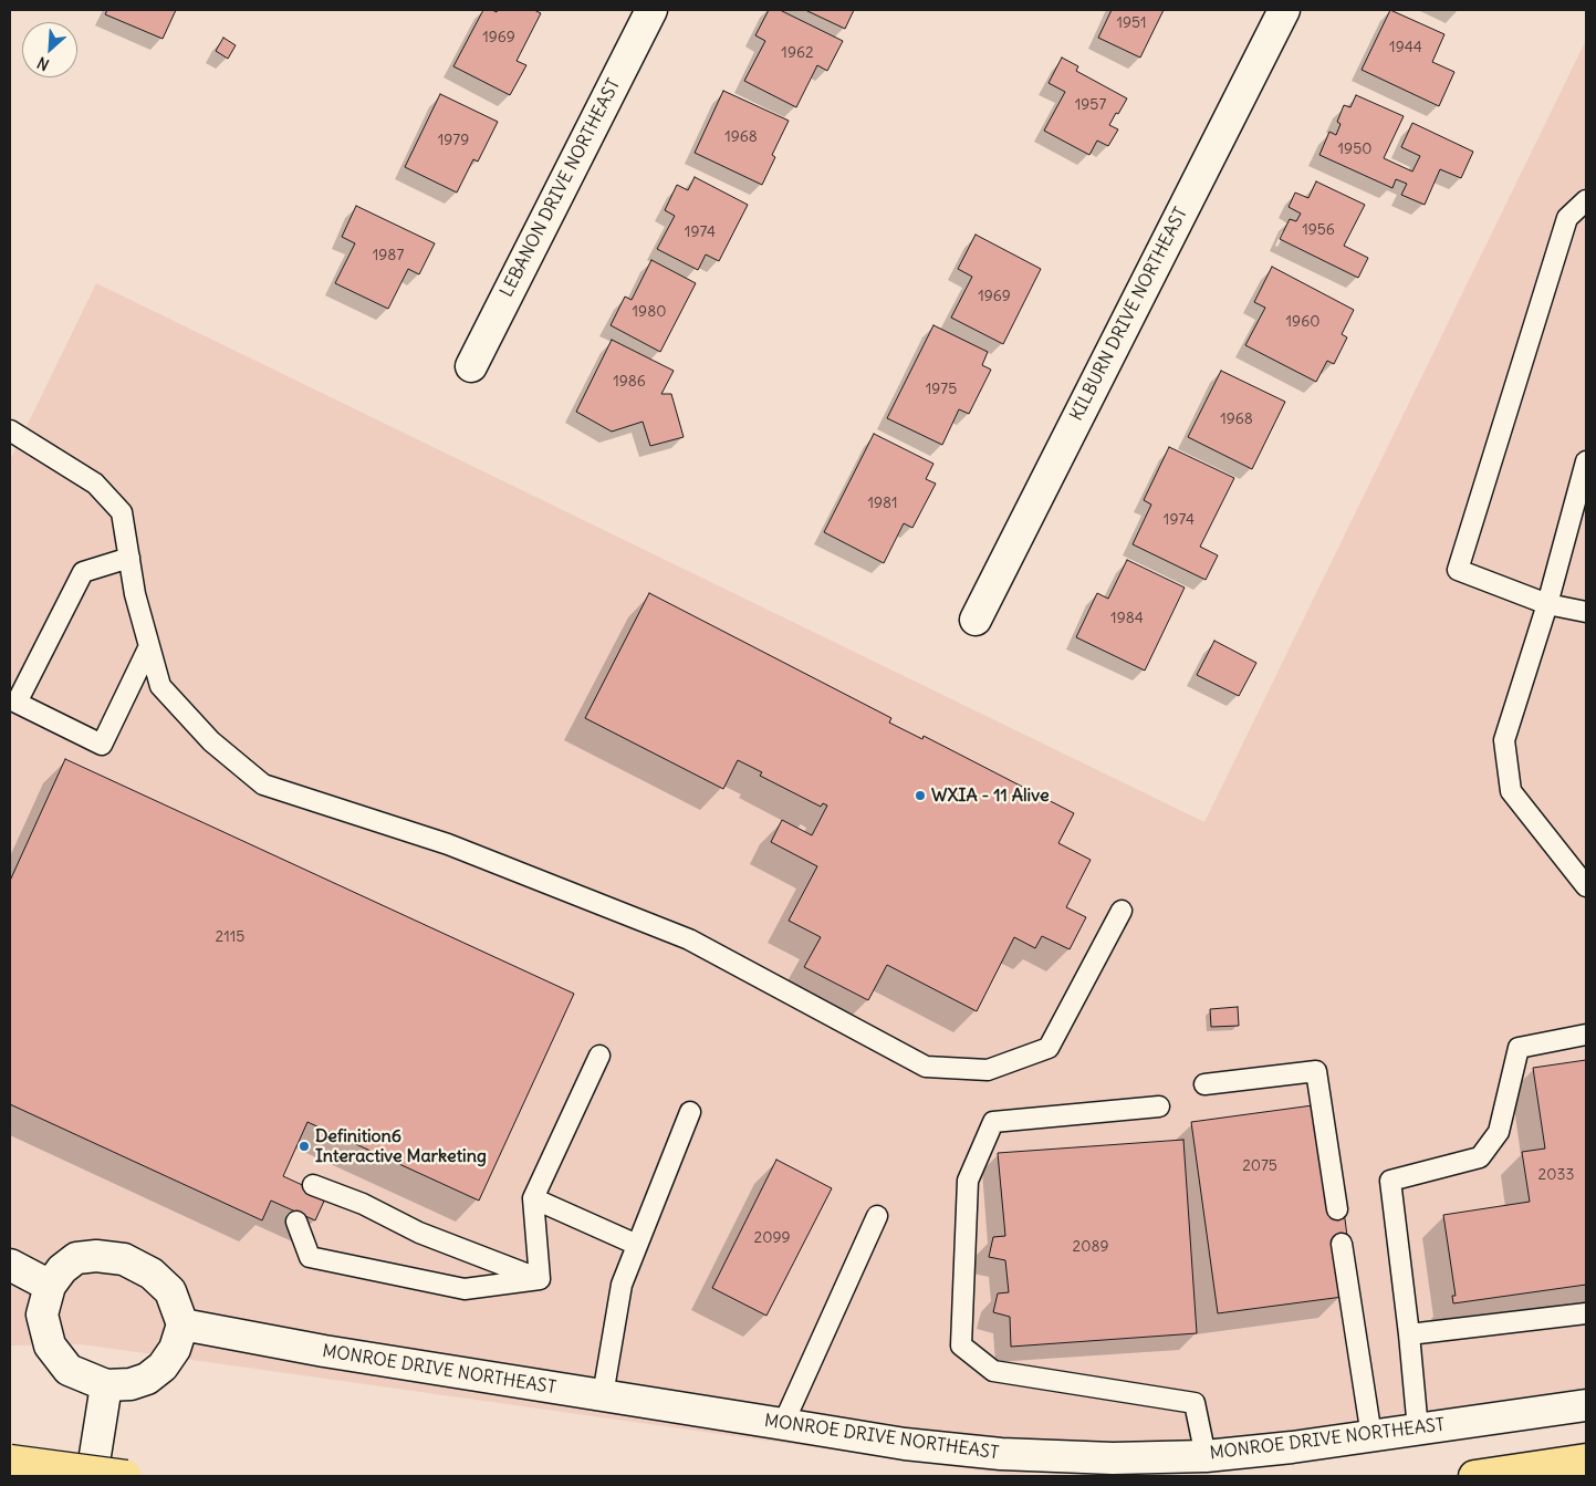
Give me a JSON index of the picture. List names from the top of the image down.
{
  "streets": {
    "main road": ["LEBANON DRIVE NORTHEAST", "KILBURN DRIVE NORTHEAST", "MONROE DRIVE NORTHEAST"]
  },
  "places": ["WXIA - 11 Alive", "Definition6 Interactive Marketing"],
  "house_numbers": [
    "1951",
    "1969",
    "1944",
    "1962",
    "1957",
    "1968",
    "1979",
    "1950",
    "1956",
    "1974",
    "1987",
    "1969",
    "1980",
    "1960",
    "1986",
    "1975",
    "1968",
    "1981",
    "1974",
    "1984",
    "2115",
    "2075",
    "2033",
    "2099",
    "2089"
  ],
  "north": "bottom left"
}
